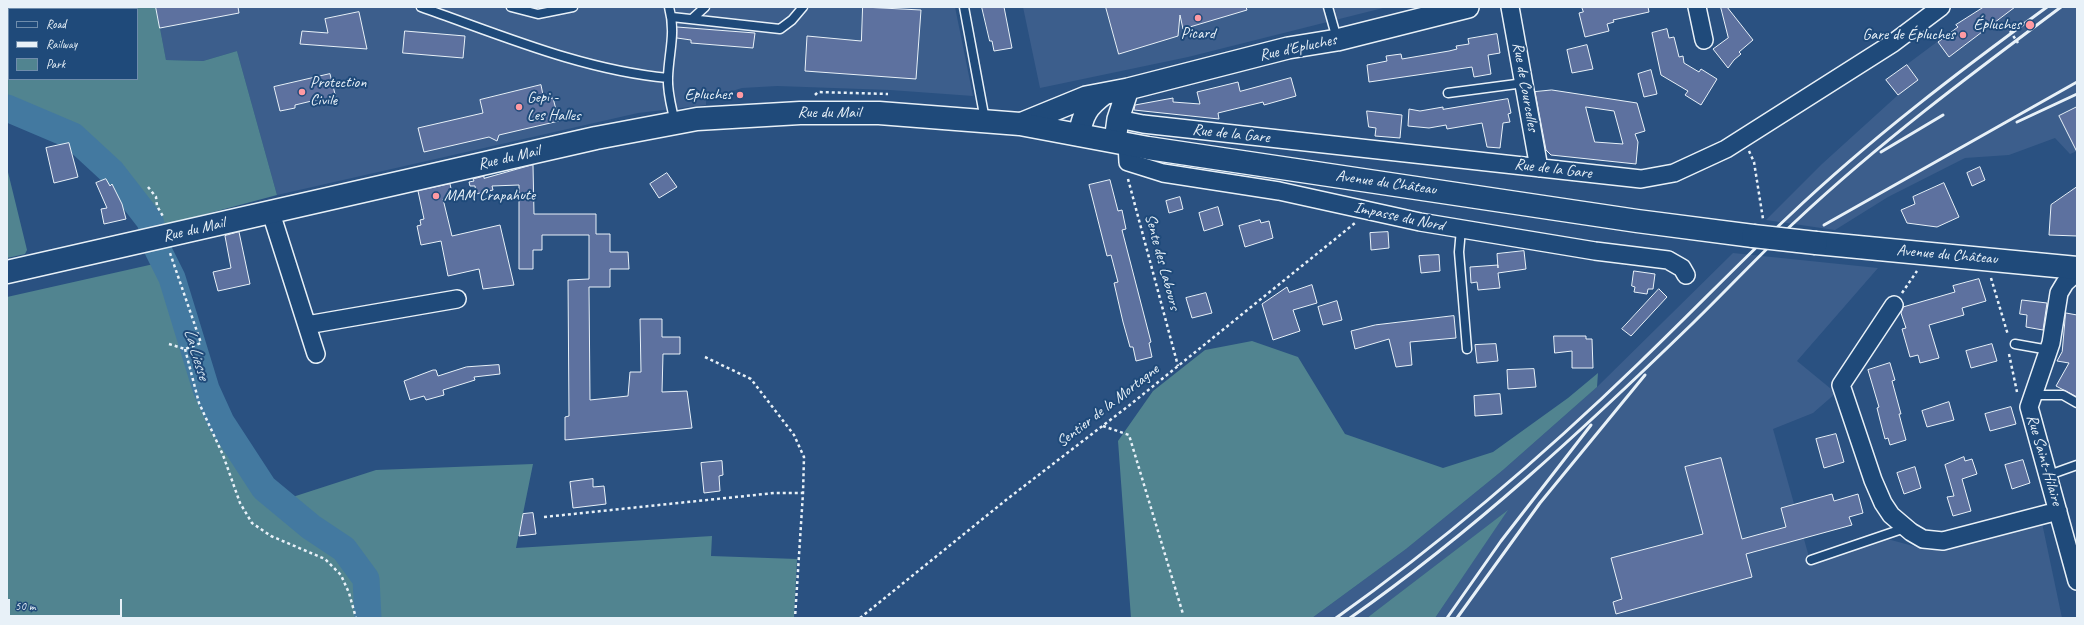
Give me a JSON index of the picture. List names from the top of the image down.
{
  "streets": {
    "main road": ["Rue du Mail", "Avenue du Château"],
    "street": [
      "Rue d'Epluches",
      "Rue de Courcelles",
      "Rue de la Gare",
      "Impasse du Nord",
      "Rue Saint-Hilaire"
    ],
    "path": ["Sente des Labours", "Sentier de la Mortagne"]
  },
  "crossings": [
    ["Rue d'Epluches", "Rue du Mail"],
    ["Rue d'Epluches", "Avenue du Château"],
    ["Rue de Courcelles", "Rue de la Gare"],
    ["Rue du Mail", "Avenue du Château"],
    ["Avenue du Château", "Impasse du Nord"],
    ["Avenue du Château", "Sente des Labours"],
    ["Impasse du Nord", "Sente des Labours"],
    ["Impasse du Nord", "Sentier de la Mortagne"],
    ["Sente des Labours", "Sentier de la Mortagne"]
  ],
  "water": ["La Liesse"],
  "places": [
    "Picard",
    "Épluches",
    "Gare de Épluches",
    "Protection Civile",
    "Epluches",
    "Gepi - Les Halles",
    "MAM Crapahute"
  ],
  "legend": ["Road", "Railway", "Park"],
  "scale_bar": "50 m"
}
